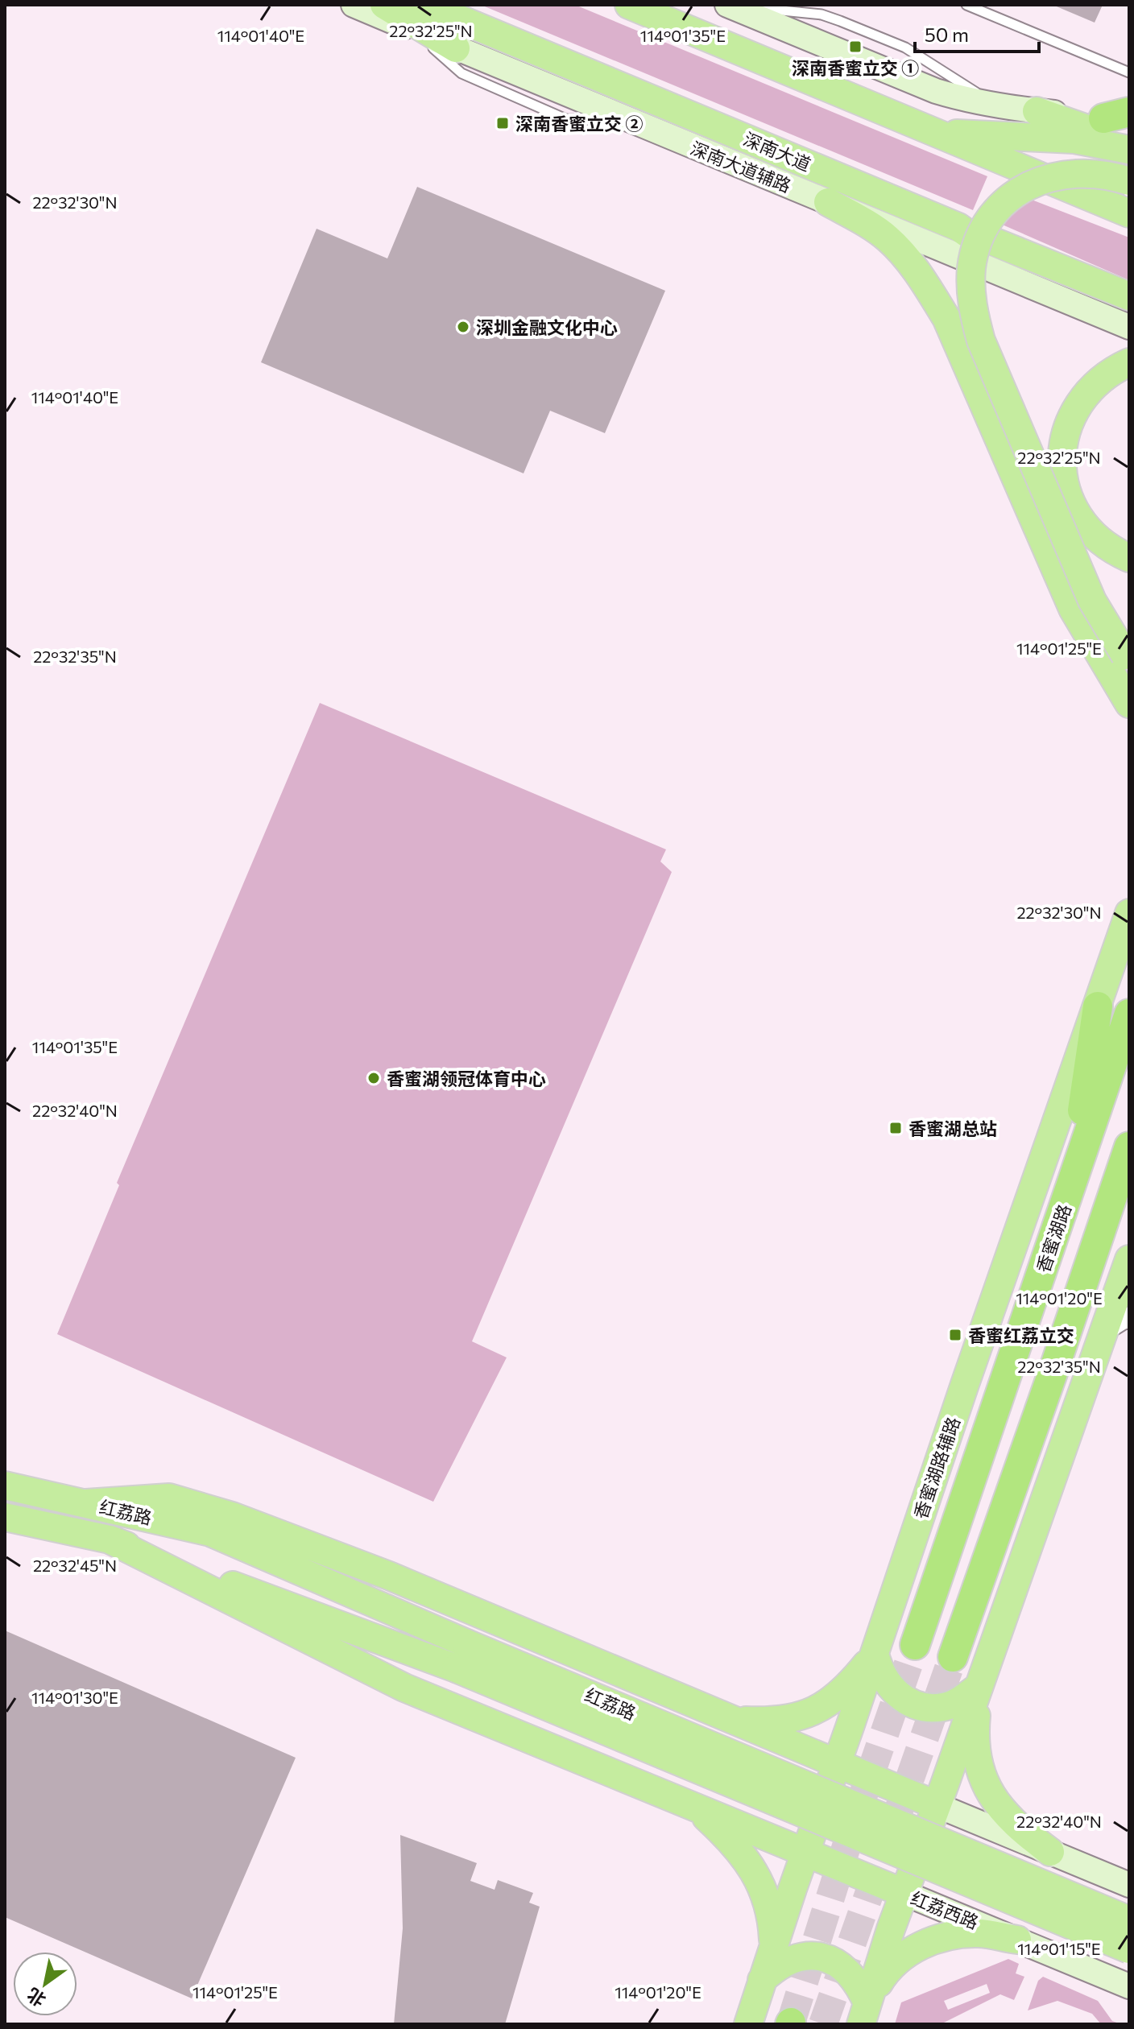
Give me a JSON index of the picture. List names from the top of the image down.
{
  "streets": {
    "highway": ["香蜜湖路"],
    "main road": [
      "深南大道",
      "深南大道辅路",
      "香蜜湖路辅路",
      "红荔路",
      "红荔西路"
    ]
  },
  "crossings": [
    ["香蜜湖路辅路", "红荔路"],
    ["红荔路", "红荔西路"]
  ],
  "places": {
    "transit": [
      "深南香蜜立交 ①",
      "深南香蜜立交 ②",
      "香蜜湖总站",
      "香蜜红荔立交"
    ],
    "other": ["深圳金融文化中心", "香蜜湖领冠体育中心"]
  },
  "scale_bar": "50 m",
  "north": "bottom left",
  "coordinates": [
    "22°32'25\"N",
    "114°01'40\"E",
    "114°01'35\"E",
    "22°32'30\"N",
    "114°01'25\"E",
    "22°32'35\"N",
    "22°32'40\"N",
    "114°01'20\"E",
    "22°32'45\"N",
    "114°01'30\"E",
    "114°01'15\"E"
  ]
}
